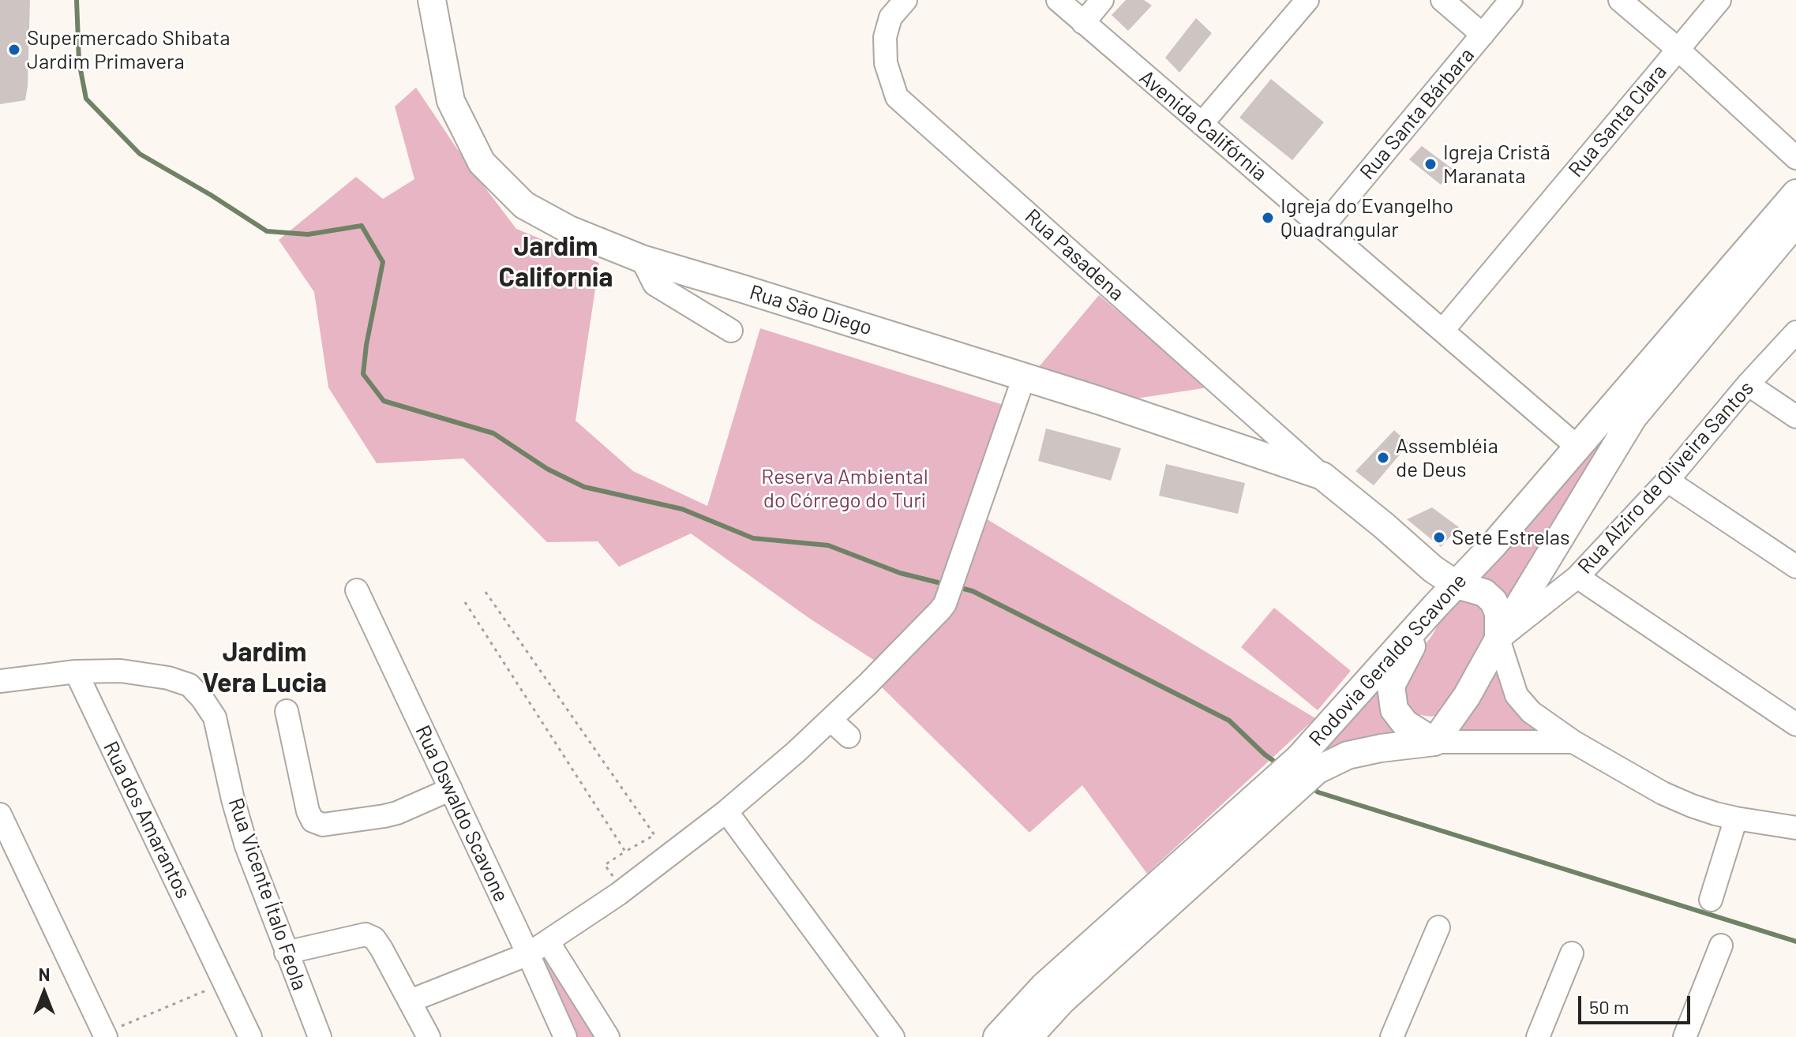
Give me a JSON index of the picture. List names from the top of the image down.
{
  "streets": {
    "main road": ["Rua São Diego", "Rodovia Geraldo Scavone"],
    "street": [
      "Rua Santa Bárbara",
      "Rua Santa Clara",
      "Avenida Califórnia",
      "Rua Pasadena",
      "Rua Alziro de Oliveira Santos",
      "Rua Oswaldo Scavone",
      "Rua dos Amarantos",
      "Rua Vicente Ítalo Feola"
    ]
  },
  "crossings": [
    ["Rua Santa Bárbara", "Avenida Califórnia"],
    ["Rua Santa Clara", "Avenida Califórnia"],
    ["Avenida Califórnia", "Rodovia Geraldo Scavone"],
    ["Rua Pasadena", "Rua São Diego"],
    ["Rua São Diego", "Rodovia Geraldo Scavone"],
    ["Rua dos Amarantos", "Rua Vicente Ítalo Feola"]
  ],
  "districts": ["Jardim California", "Jardim Vera Lucia"],
  "parks": ["Reserva Ambiental do Córrego do Turi"],
  "places": [
    "Supermercado Shibata Jardim Primavera",
    "Igreja Cristã Maranata",
    "Igreja do Evangelho Quadrangular",
    "Assembléia de Deus",
    "Sete Estrelas"
  ],
  "scale_bar": "50 m",
  "north": "top"
}
